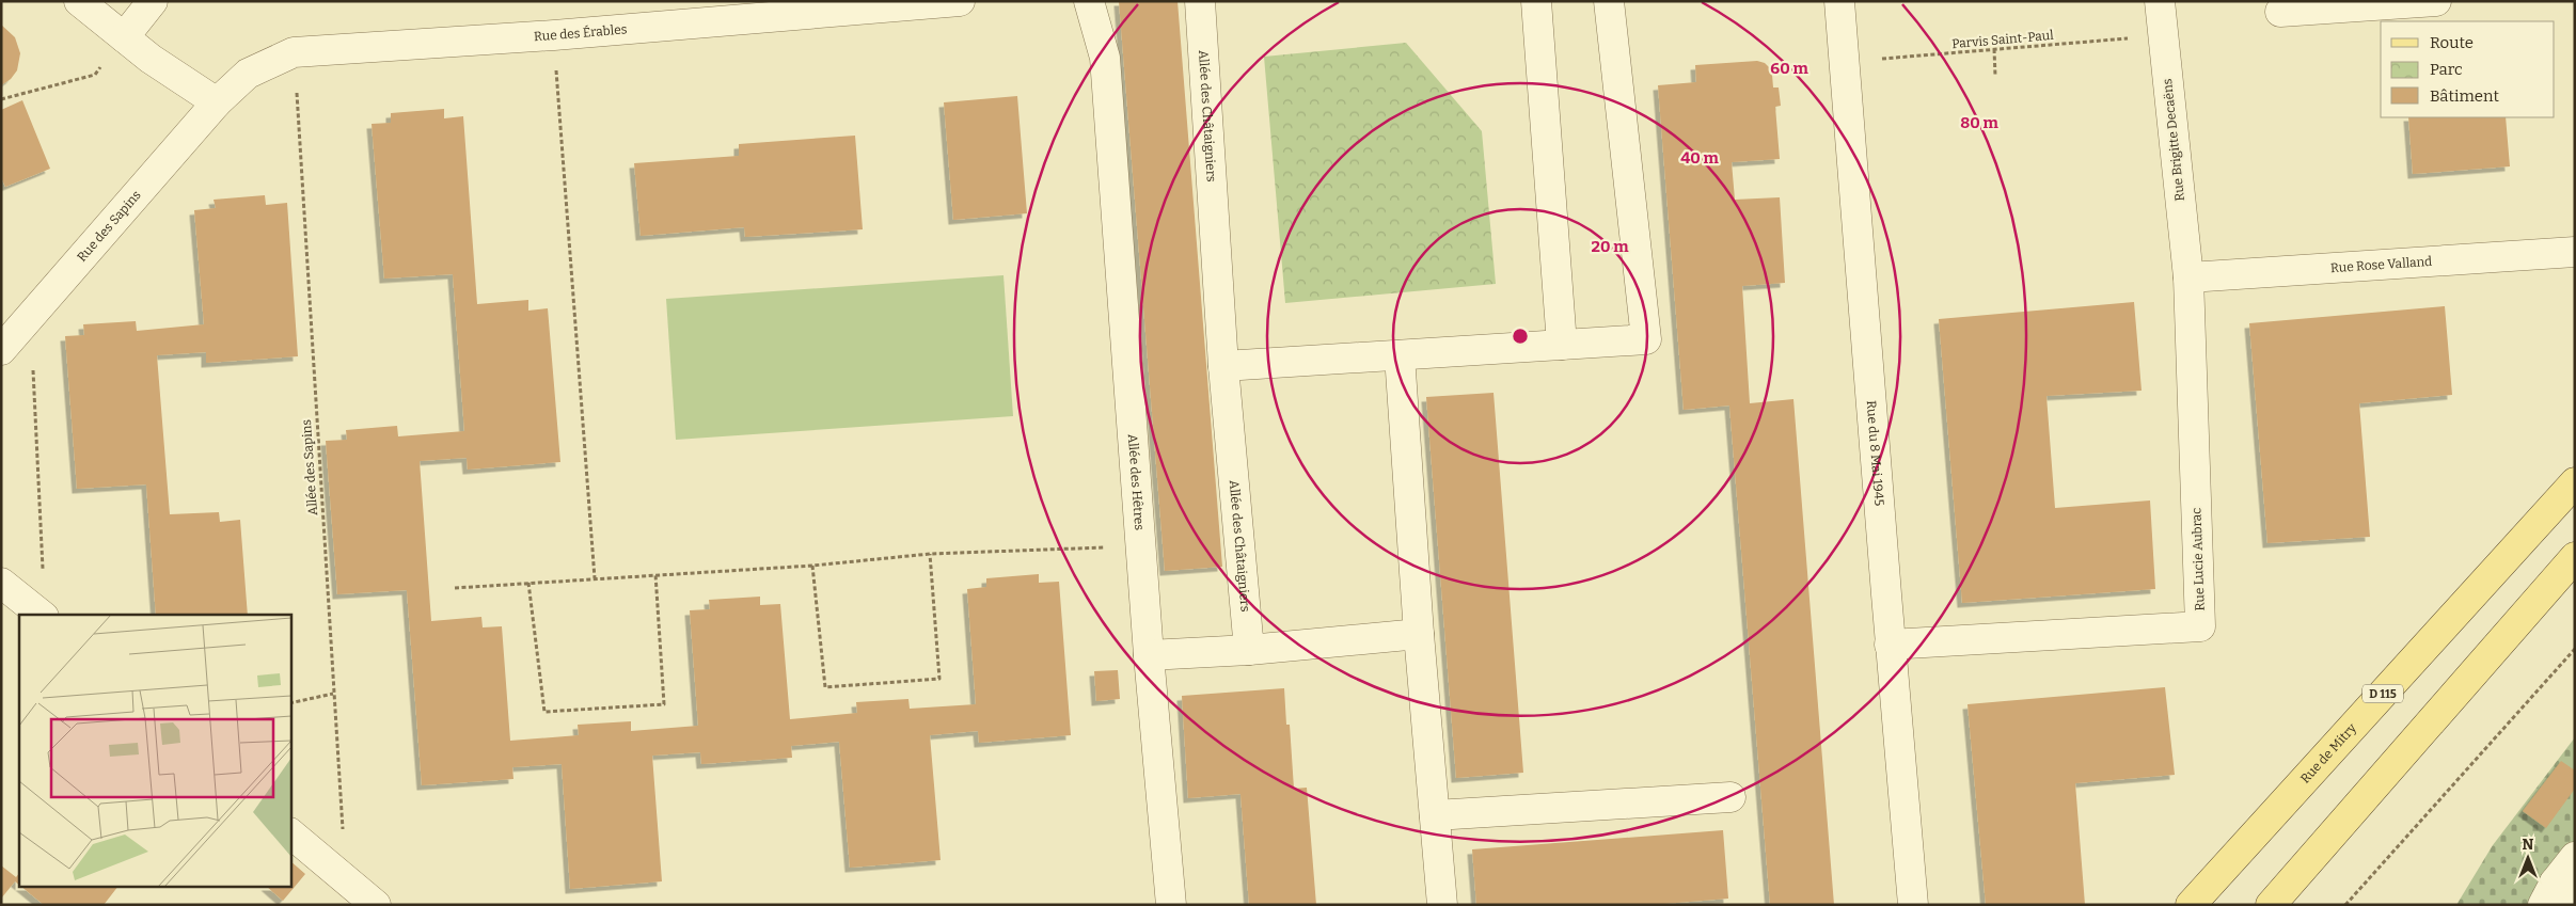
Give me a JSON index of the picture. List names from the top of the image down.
{
  "streets": {
    "main road": ["D 115", "Rue de Mitry"],
    "street": [
      "Rue des Érables",
      "Allée des Châtaigniers",
      "Rue Brigitte Decaëns",
      "Rue des Sapins",
      "Rue Rose Valland",
      "Rue du 8 Mai 1945",
      "Allée des Hêtres",
      "Rue Lucie Aubrac"
    ],
    "path": ["Parvis Saint-Paul", "Allée des Sapins"]
  },
  "crossings": [
    ["Rue des Érables", "Rue des Sapins"],
    ["Rue des Érables", "Allée des Sapins"],
    ["Parvis Saint-Paul", "Rue Brigitte Decaëns"],
    ["Parvis Saint-Paul", "Rue du 8 Mai 1945"],
    ["Rue Brigitte Decaëns", "Rue Rose Valland"],
    ["Rue Brigitte Decaëns", "Rue Lucie Aubrac"],
    ["Rue Rose Valland", "Rue Lucie Aubrac"],
    ["Rue du 8 Mai 1945", "Rue Lucie Aubrac"]
  ],
  "legend": ["Route", "Parc", "Bâtiment"],
  "north": "top",
  "rings": [
    "60 m",
    "80 m",
    "40 m",
    "20 m"
  ]
}
